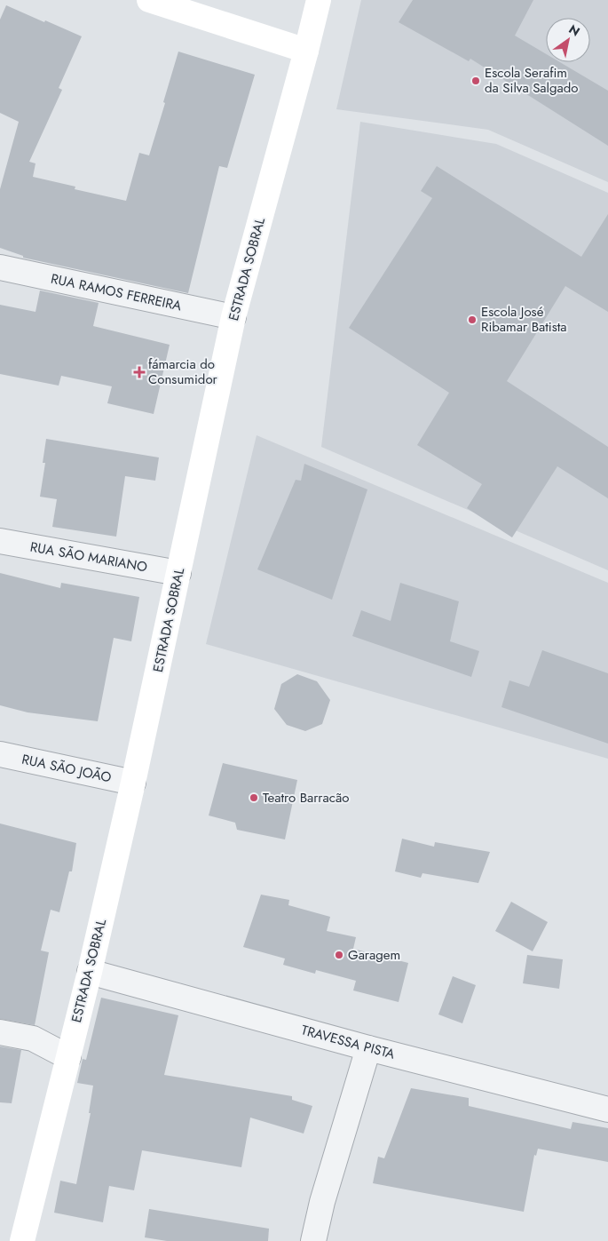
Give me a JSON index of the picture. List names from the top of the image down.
{
  "streets": {
    "street": [
      "ESTRADA SOBRAL",
      "RUA RAMOS FERREIRA",
      "RUA SÃO MARIANO",
      "RUA SÃO JOÃO",
      "TRAVESSA PISTA"
    ]
  },
  "crossings": [
    ["ESTRADA SOBRAL", "RUA RAMOS FERREIRA"],
    ["ESTRADA SOBRAL", "RUA SÃO MARIANO"],
    ["ESTRADA SOBRAL", "RUA SÃO JOÃO"],
    ["ESTRADA SOBRAL", "TRAVESSA PISTA"]
  ],
  "places": {
    "other": [
      "Escola Serafim da Silva Salgado",
      "Escola José Ribamar Batista",
      "Teatro Barracão",
      "Garagem"
    ],
    "health": ["fámarcia do Consumidor"]
  },
  "north": "top right"
}
